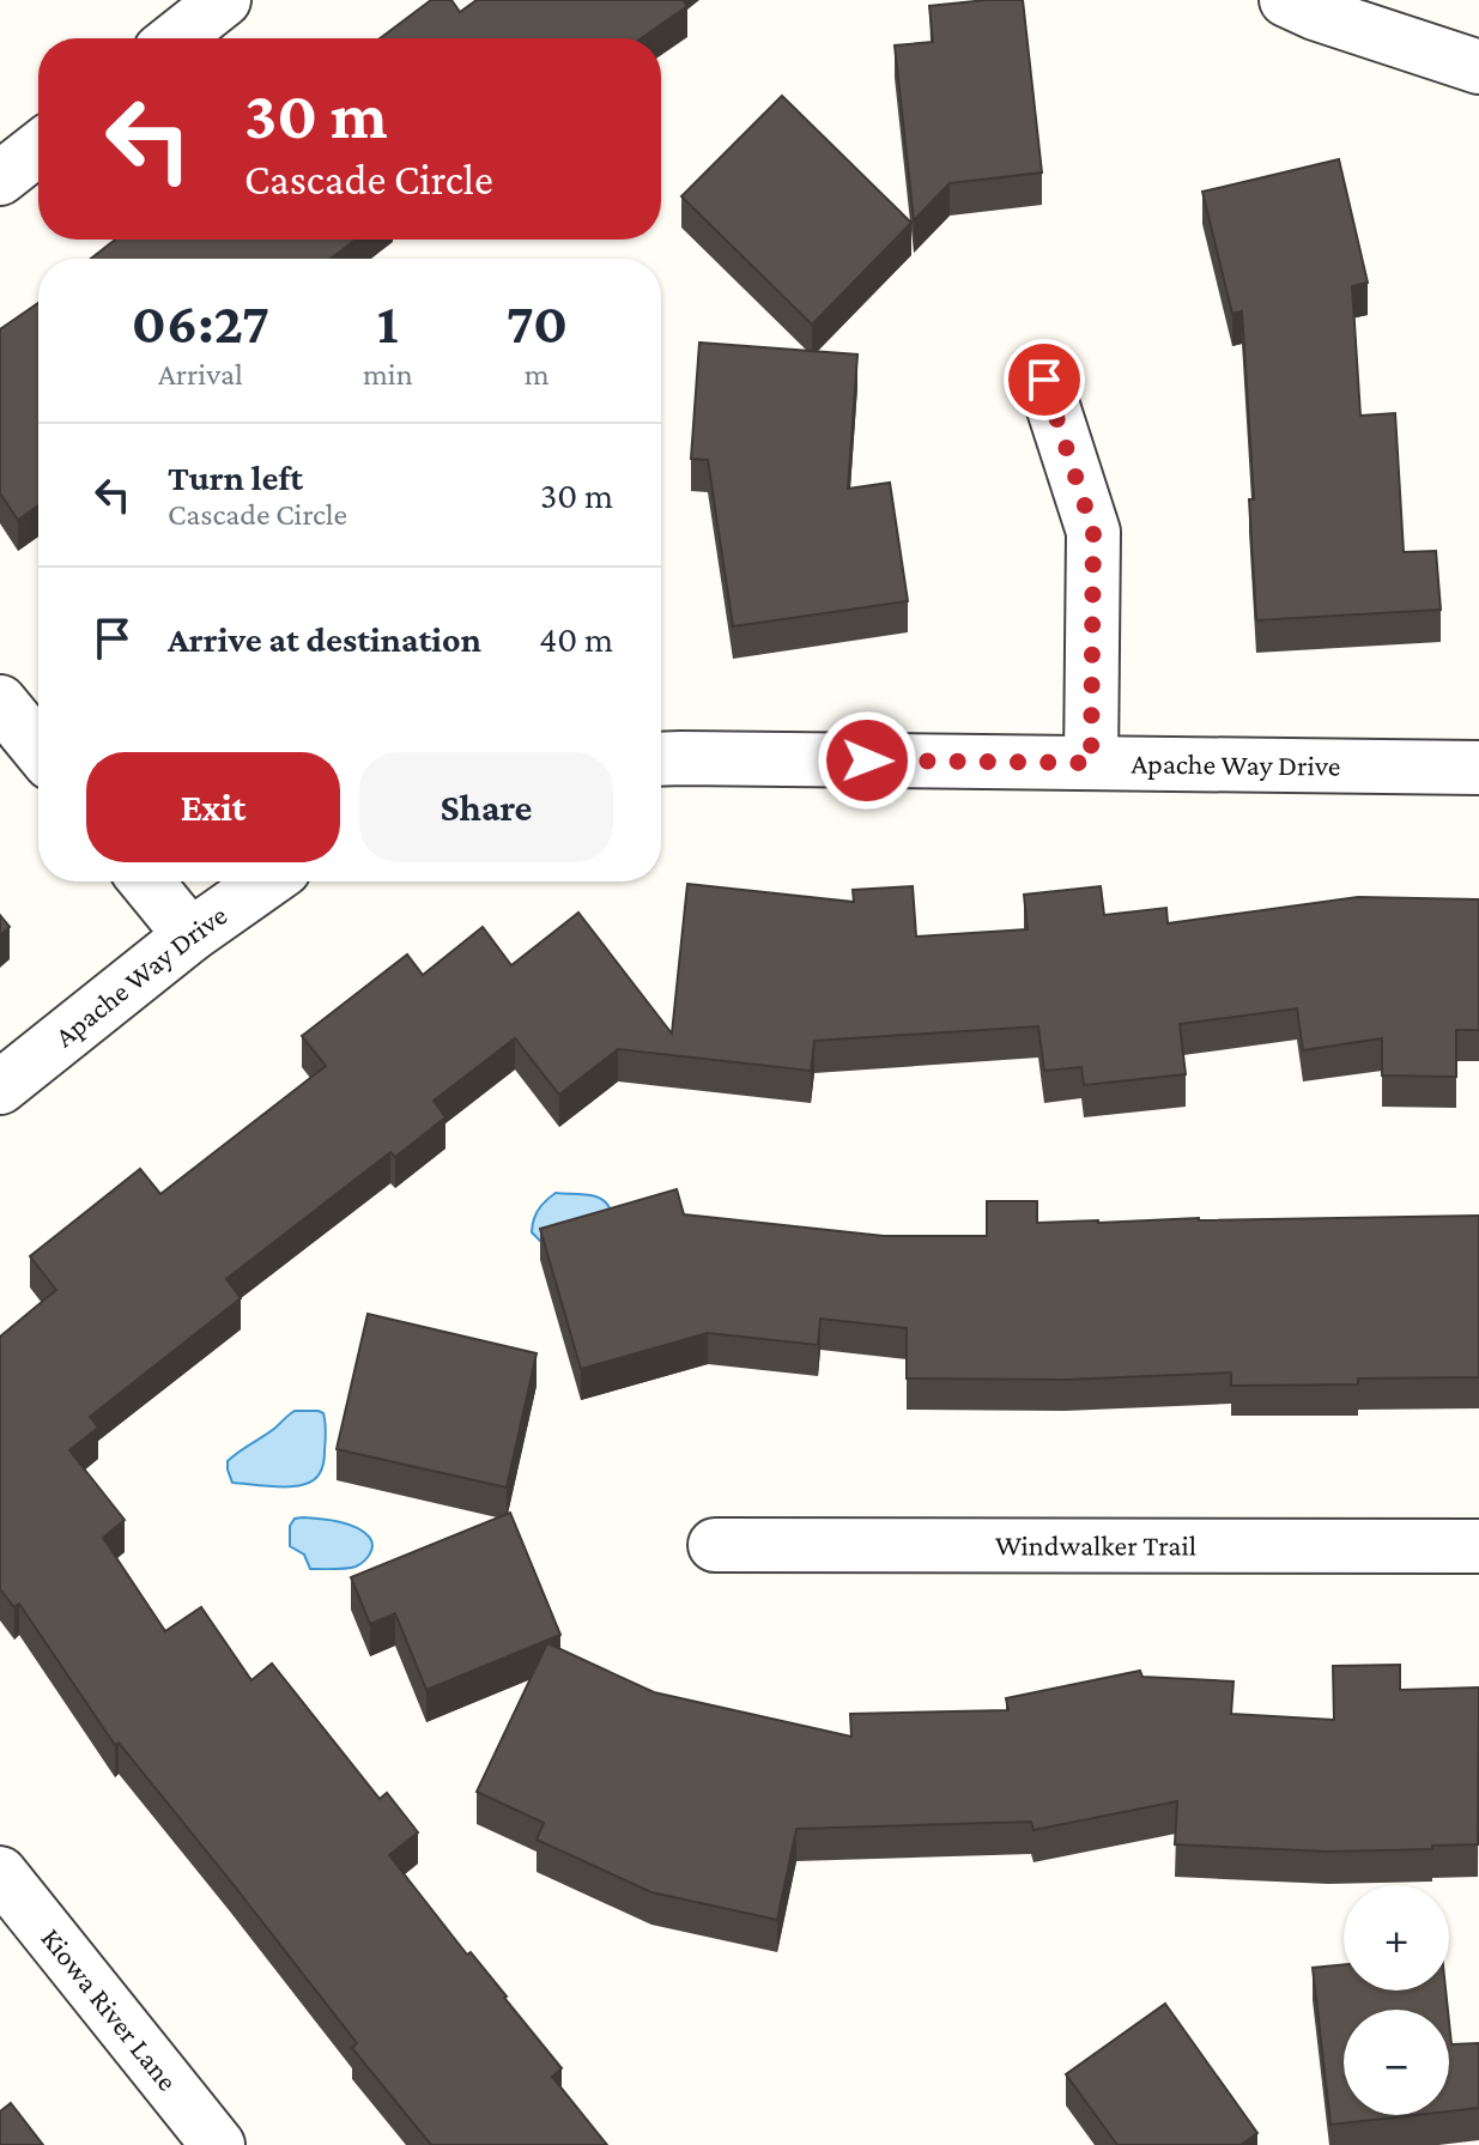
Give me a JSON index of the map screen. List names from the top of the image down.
{
  "streets": {
    "street": ["Apache Way Drive", "Windwalker Trail", "Kiowa River Lane"]
  },
  "page": {
    "turn": ["30 m", "Cascade Circle"],
    "eta": [
      "06:27",
      "Arrival",
      "1",
      "min",
      "70",
      "m"
    ],
    "list": [
      {
        "name": "Turn left",
        "note": "Cascade Circle",
        "value": "30 m"
      },
      {
        "name": "Arrive at destination",
        "value": "40 m"
      }
    ],
    "buttons": ["Exit", "Share"],
    "map_buttons": ["+", "−"]
  }
}
